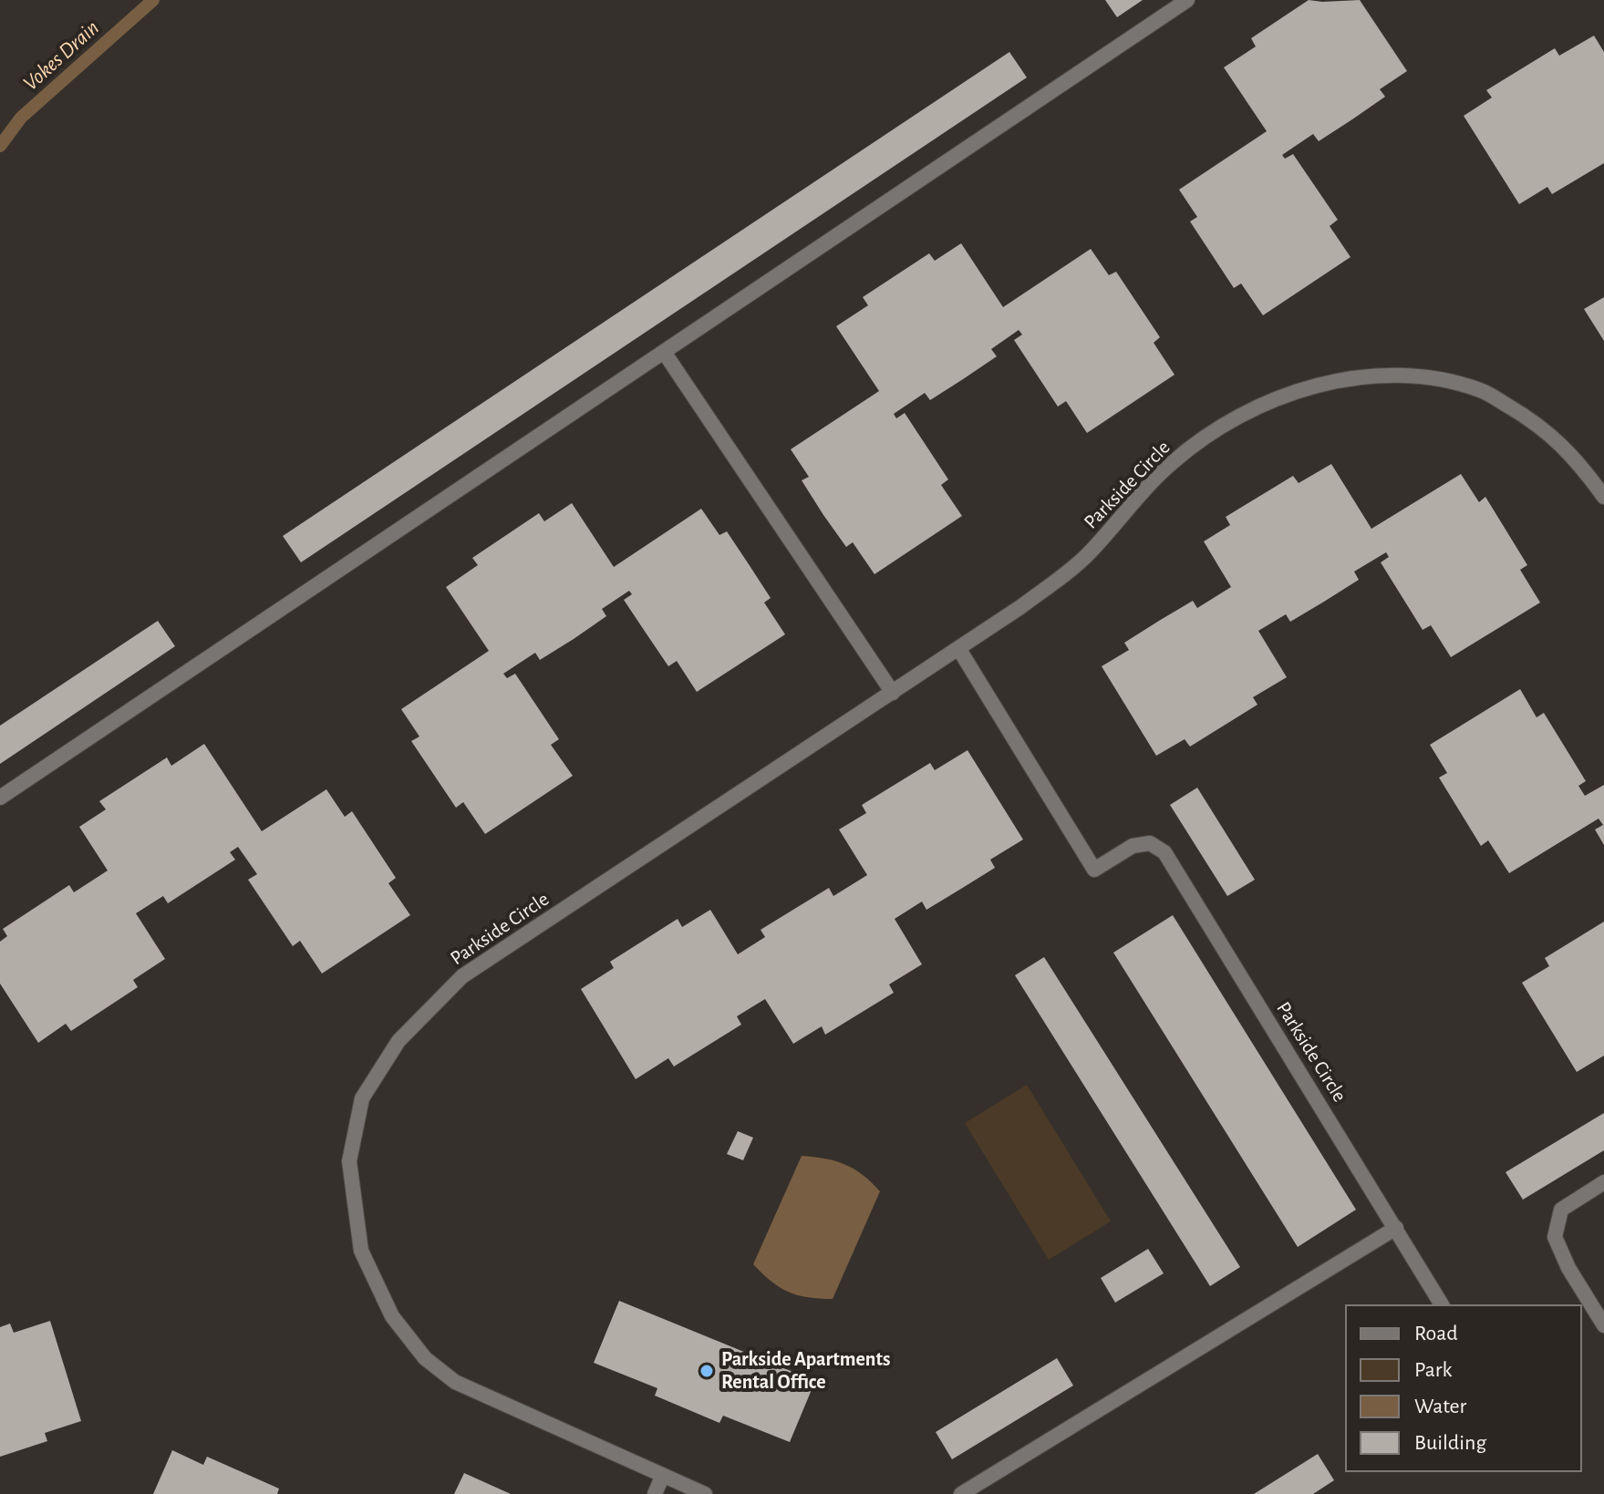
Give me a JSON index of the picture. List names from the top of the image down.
{
  "streets": {
    "street": ["Parkside Circle"]
  },
  "water": ["Vokes Drain"],
  "places": ["Parkside Apartments Rental Office"],
  "legend": [
    "Road",
    "Park",
    "Water",
    "Building"
  ]
}
